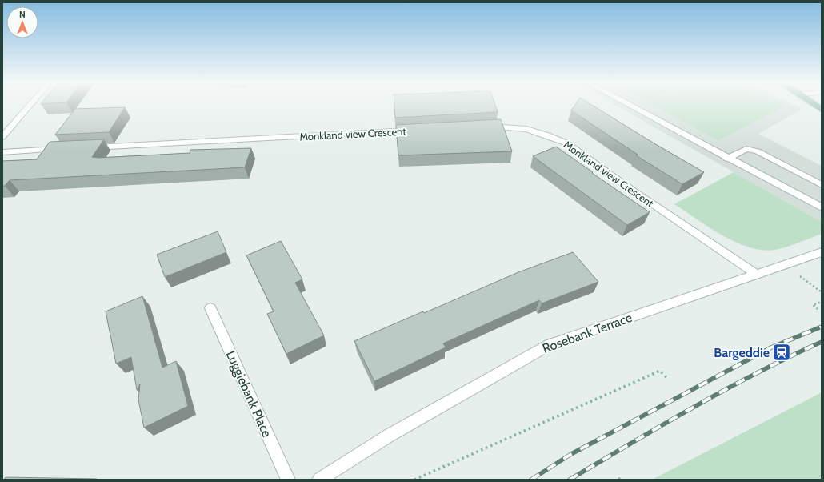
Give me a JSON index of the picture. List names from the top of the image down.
{
  "streets": {
    "street": ["Monkland view Crescent", "Rosebank Terrace", "Luggiebank Place"]
  },
  "crossings": [
    ["Monkland view Crescent", "Rosebank Terrace"]
  ],
  "places": {
    "station": ["Bargeddie"]
  },
  "north": "top"
}
